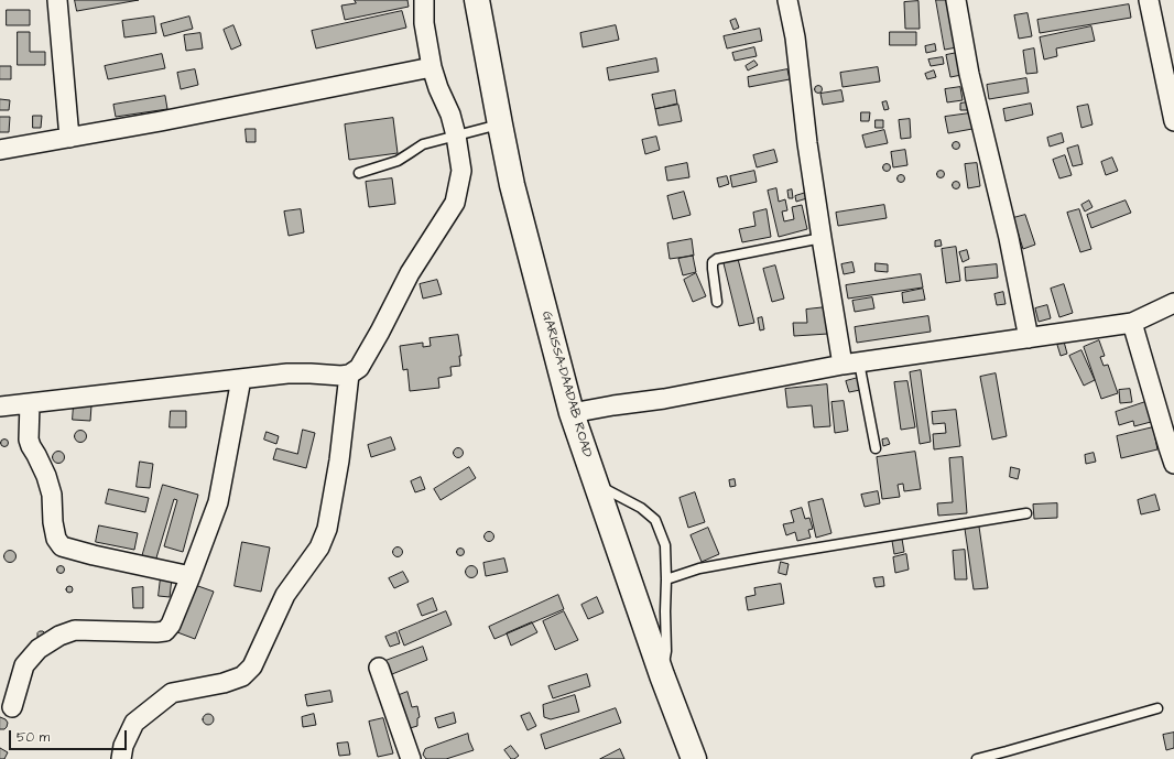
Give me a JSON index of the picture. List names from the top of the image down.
{
  "streets": {
    "highway": ["GARISSA-DAADAB ROAD"]
  },
  "scale_bar": "50 m"
}
